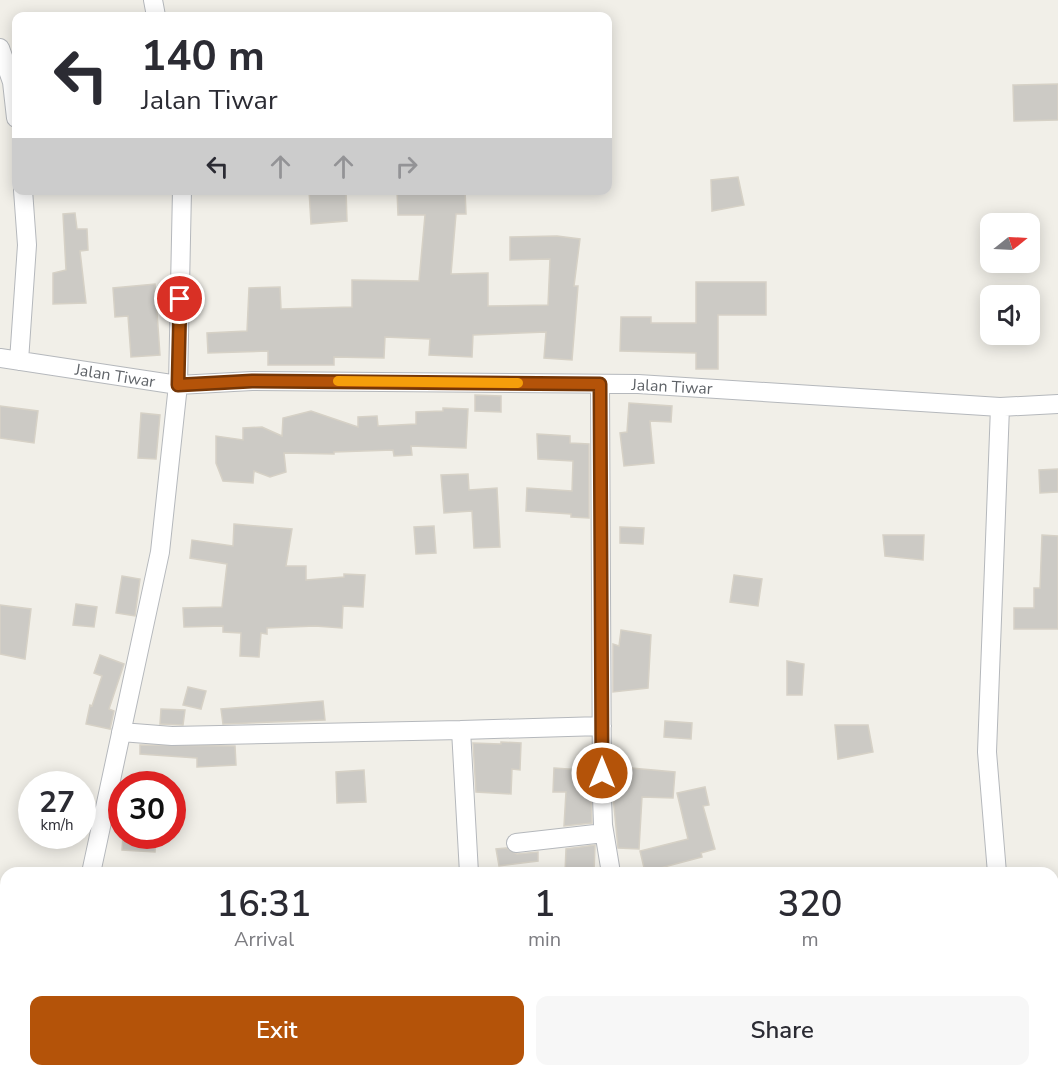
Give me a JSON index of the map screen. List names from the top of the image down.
{
  "streets": {
    "street": ["Jalan Tiwar"]
  },
  "north": "right",
  "page": {
    "turn": ["140 m", "Jalan Tiwar"],
    "speed": "27 km/h",
    "limit": "30",
    "eta": [
      "16:31",
      "Arrival",
      "1",
      "min",
      "320",
      "m"
    ],
    "buttons": ["Exit", "Share"]
  }
}
